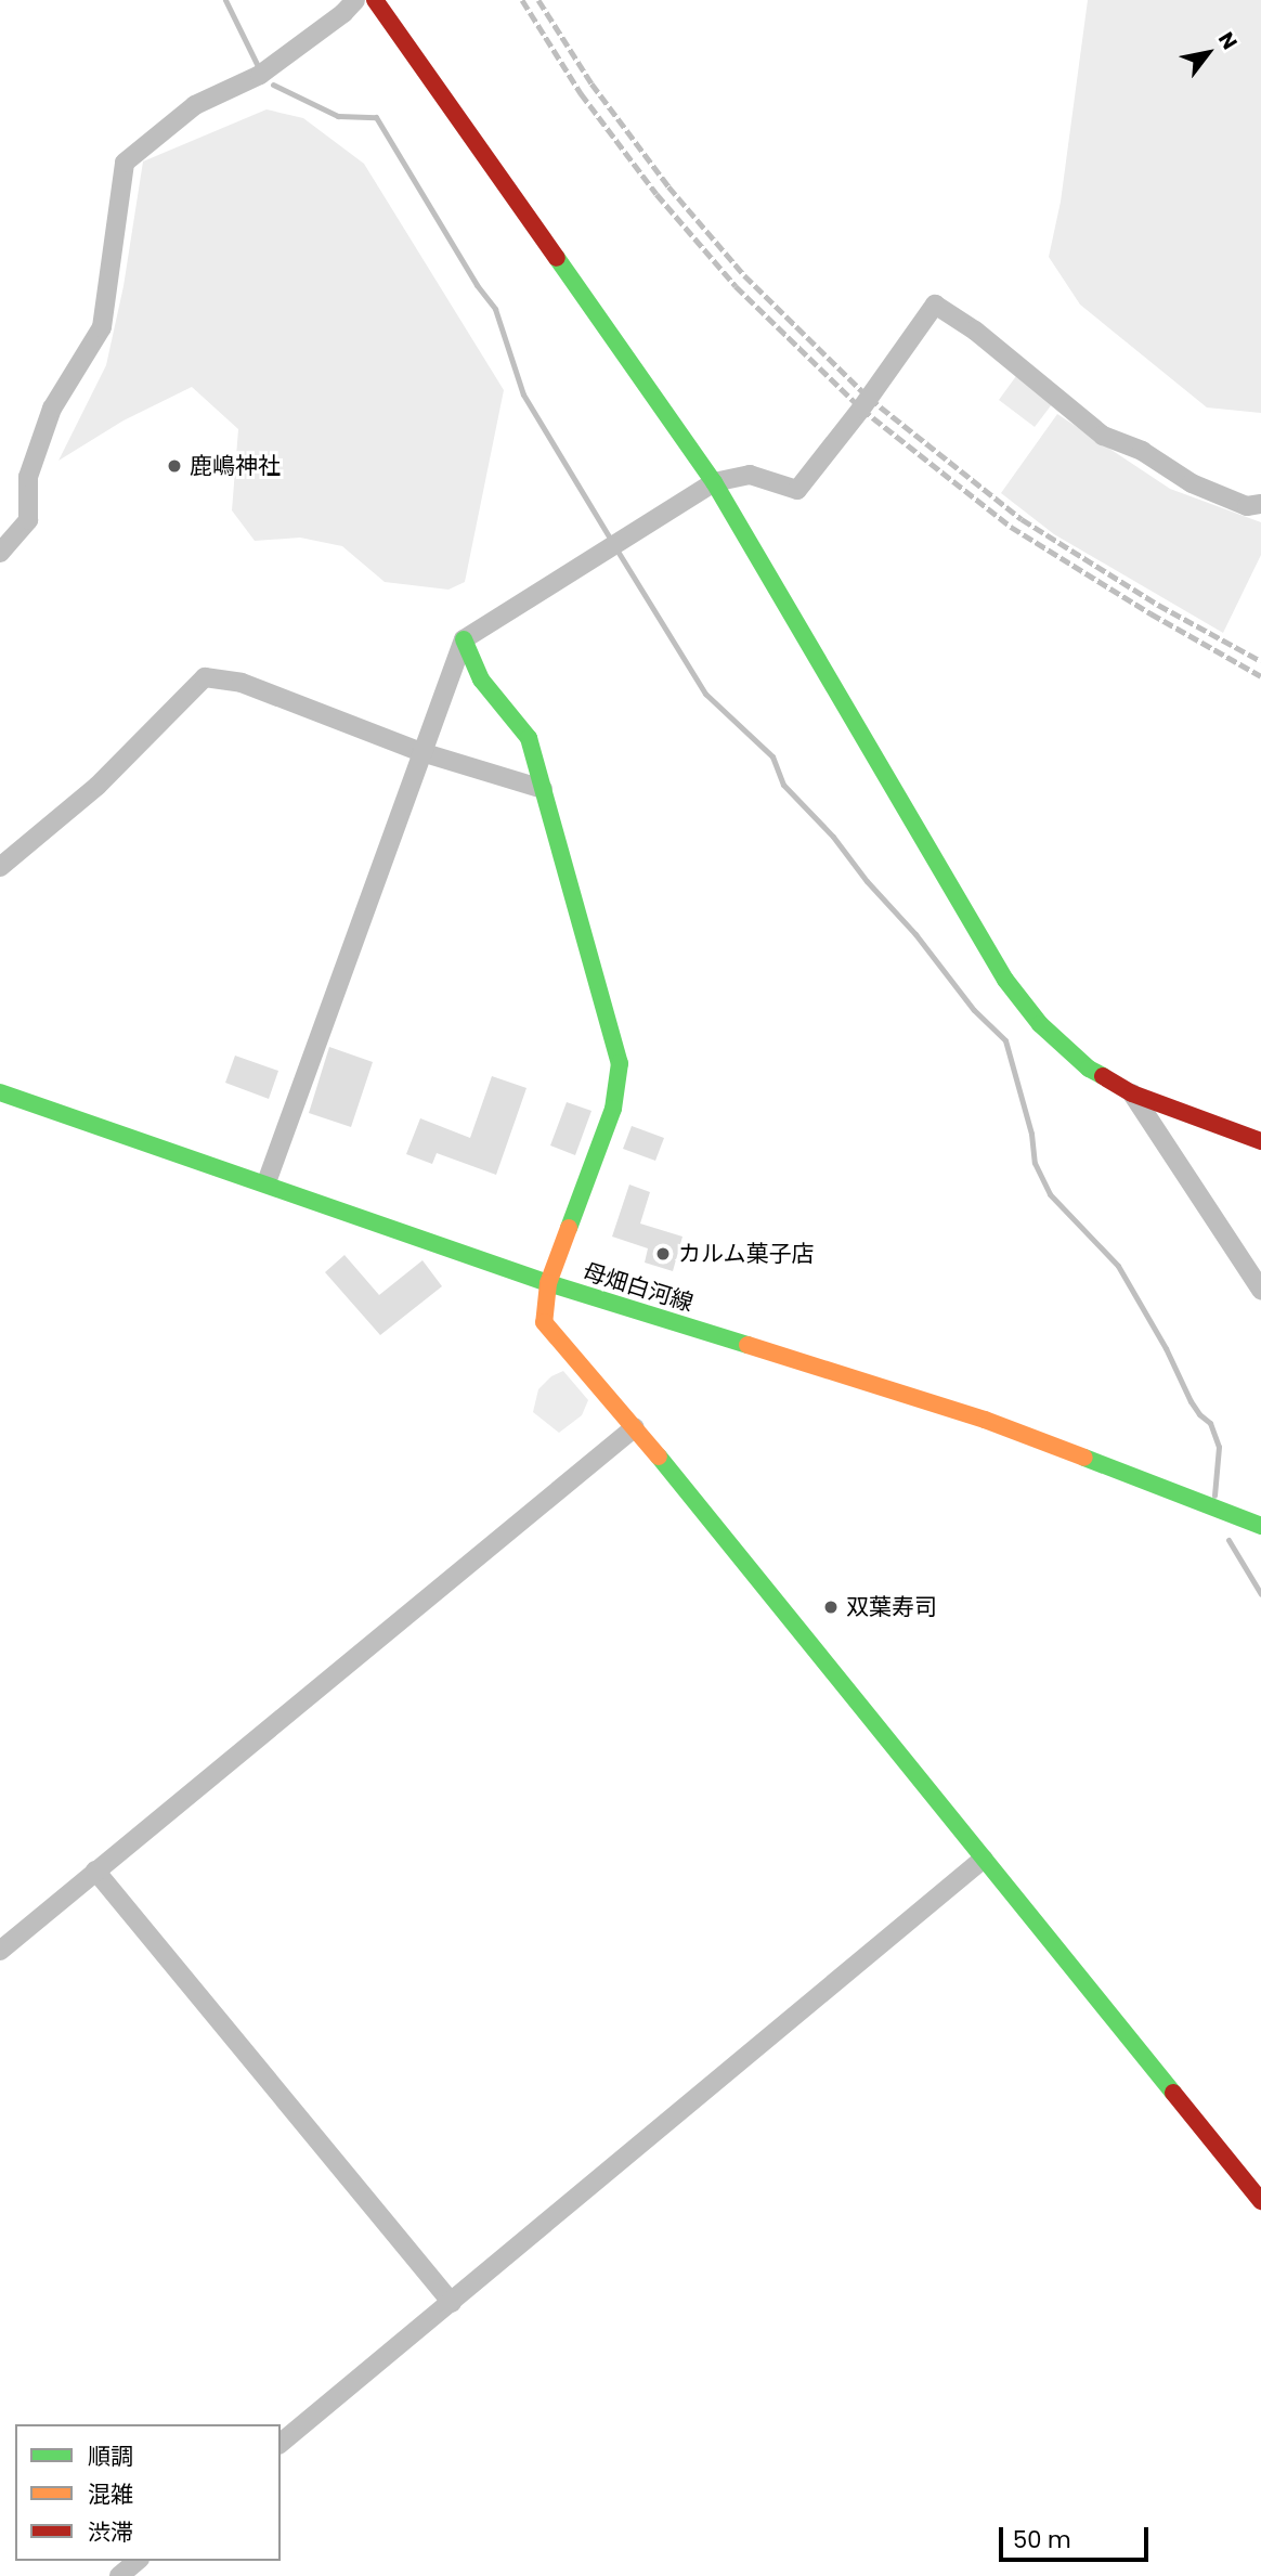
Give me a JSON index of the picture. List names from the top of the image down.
{
  "streets": {
    "street": ["母畑白河線"]
  },
  "places": ["鹿嶋神社", "カルム菓子店", "双葉寿司"],
  "legend": ["順調", "混雑", "渋滞"],
  "scale_bar": "50 m",
  "north": "top right"
}
